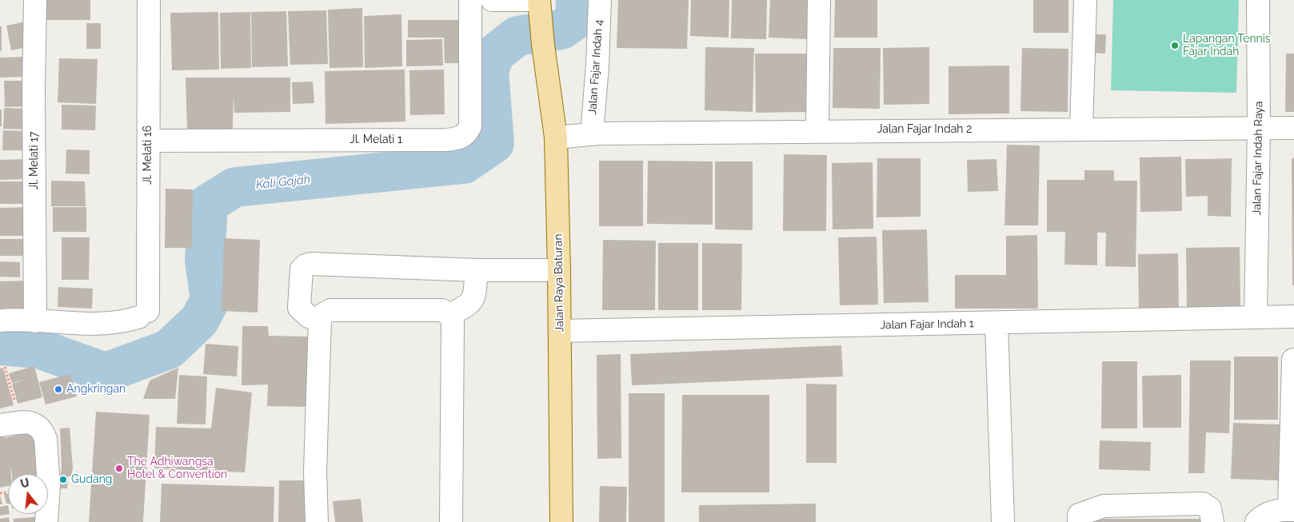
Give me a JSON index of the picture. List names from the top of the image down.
{
  "streets": {
    "main road": ["Jalan Raya Baturan"],
    "street": [
      "Jalan Fajar Indah 4",
      "Jalan Fajar Indah 2",
      "Jl. Melati 1",
      "Jl. Melati 16",
      "Jalan Fajar Indah Raya",
      "Jl. Melati 17",
      "Jalan Fajar Indah 1"
    ]
  },
  "crossings": [
    ["Jalan Fajar Indah 4", "Jalan Fajar Indah 2"],
    ["Jalan Fajar Indah 2", "Jalan Fajar Indah Raya"],
    ["Jalan Fajar Indah 2", "Jalan Raya Baturan"],
    ["Jl. Melati 1", "Jl. Melati 16"],
    ["Jl. Melati 16", "Jl. Melati 17"],
    ["Jalan Fajar Indah Raya", "Jalan Fajar Indah 1"],
    ["Jalan Raya Baturan", "Jalan Fajar Indah 1"]
  ],
  "water": ["Kali Gajah"],
  "places": [
    "Lapangan Tennis Fajar Indah",
    "Angkringan",
    "The Adhiwangsa Hotel & Convention",
    "Gudang"
  ],
  "north": "top"
}
